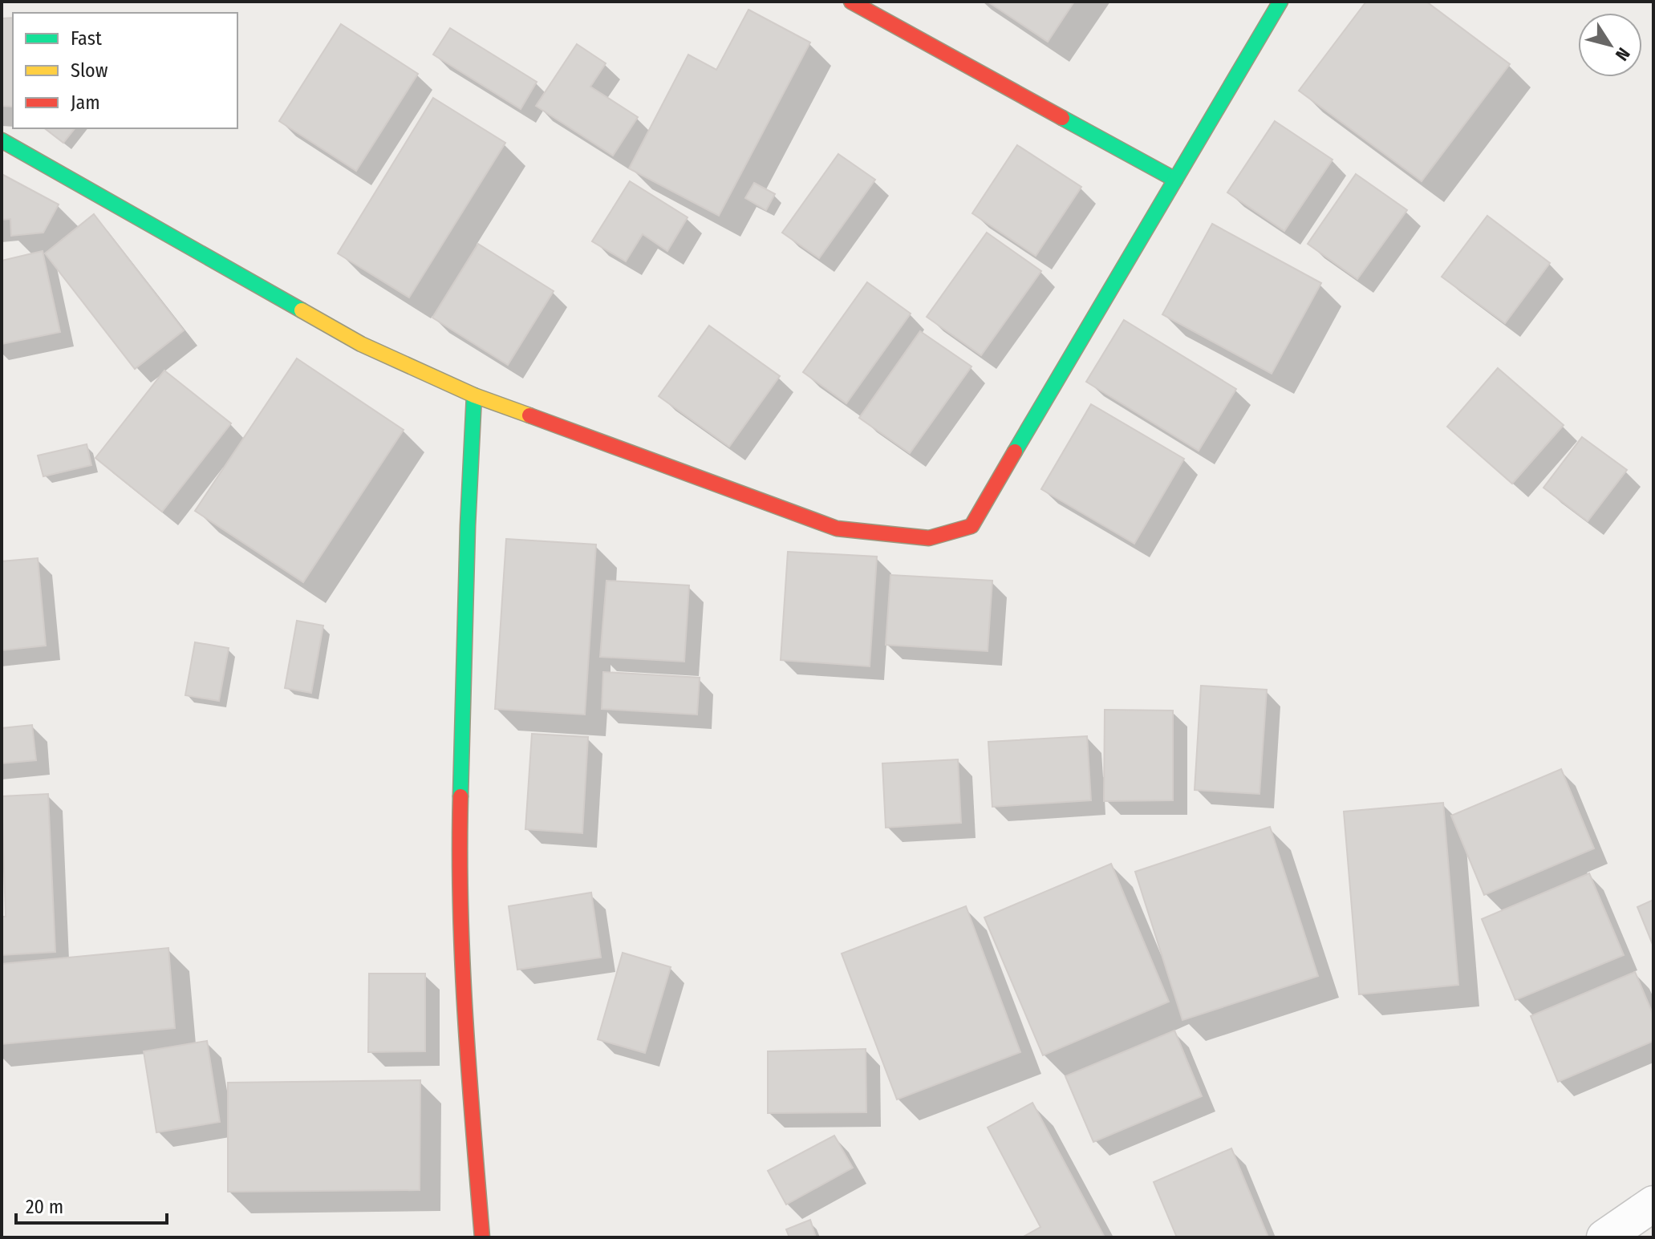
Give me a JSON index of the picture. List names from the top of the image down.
{
  "legend": ["Fast", "Slow", "Jam"],
  "scale_bar": "20 m",
  "north": "bottom right"
}
